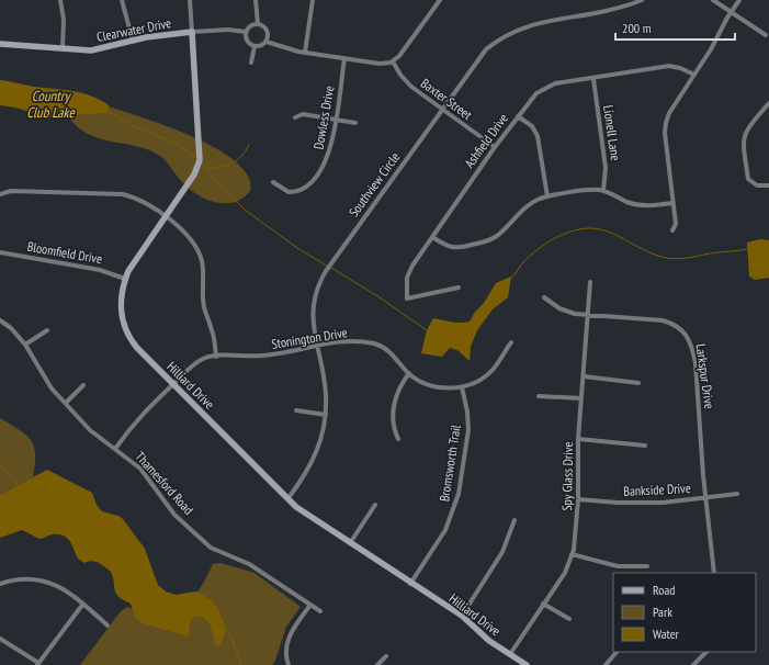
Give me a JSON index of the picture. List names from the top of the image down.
{
  "streets": {
    "street": [
      "Clearwater Drive",
      "Baxter Street",
      "Dowless Drive",
      "Lionell Lane",
      "Ashfield Drive",
      "Southview Circle",
      "Bloomfield Drive",
      "Stonington Drive",
      "Larkspur Drive",
      "Hilliard Drive",
      "Bromsworth Trail",
      "Spy Glass Drive",
      "Thamesford Road",
      "Bankside Drive"
    ]
  },
  "crossings": [
    ["Clearwater Drive", "Hilliard Drive"],
    ["Baxter Street", "Ashfield Drive"],
    ["Baxter Street", "Southview Circle"],
    ["Lionell Lane", "Ashfield Drive"],
    ["Southview Circle", "Stonington Drive"],
    ["Southview Circle", "Hilliard Drive"],
    ["Bloomfield Drive", "Hilliard Drive"],
    ["Stonington Drive", "Hilliard Drive"],
    ["Stonington Drive", "Bromsworth Trail"],
    ["Stonington Drive", "Thamesford Road"],
    ["Larkspur Drive", "Spy Glass Drive"],
    ["Larkspur Drive", "Bankside Drive"],
    ["Hilliard Drive", "Bromsworth Trail"],
    ["Hilliard Drive", "Spy Glass Drive"],
    ["Spy Glass Drive", "Bankside Drive"]
  ],
  "water": ["Country Club Lake"],
  "legend": ["Road", "Park", "Water"],
  "scale_bar": "200 m"
}
